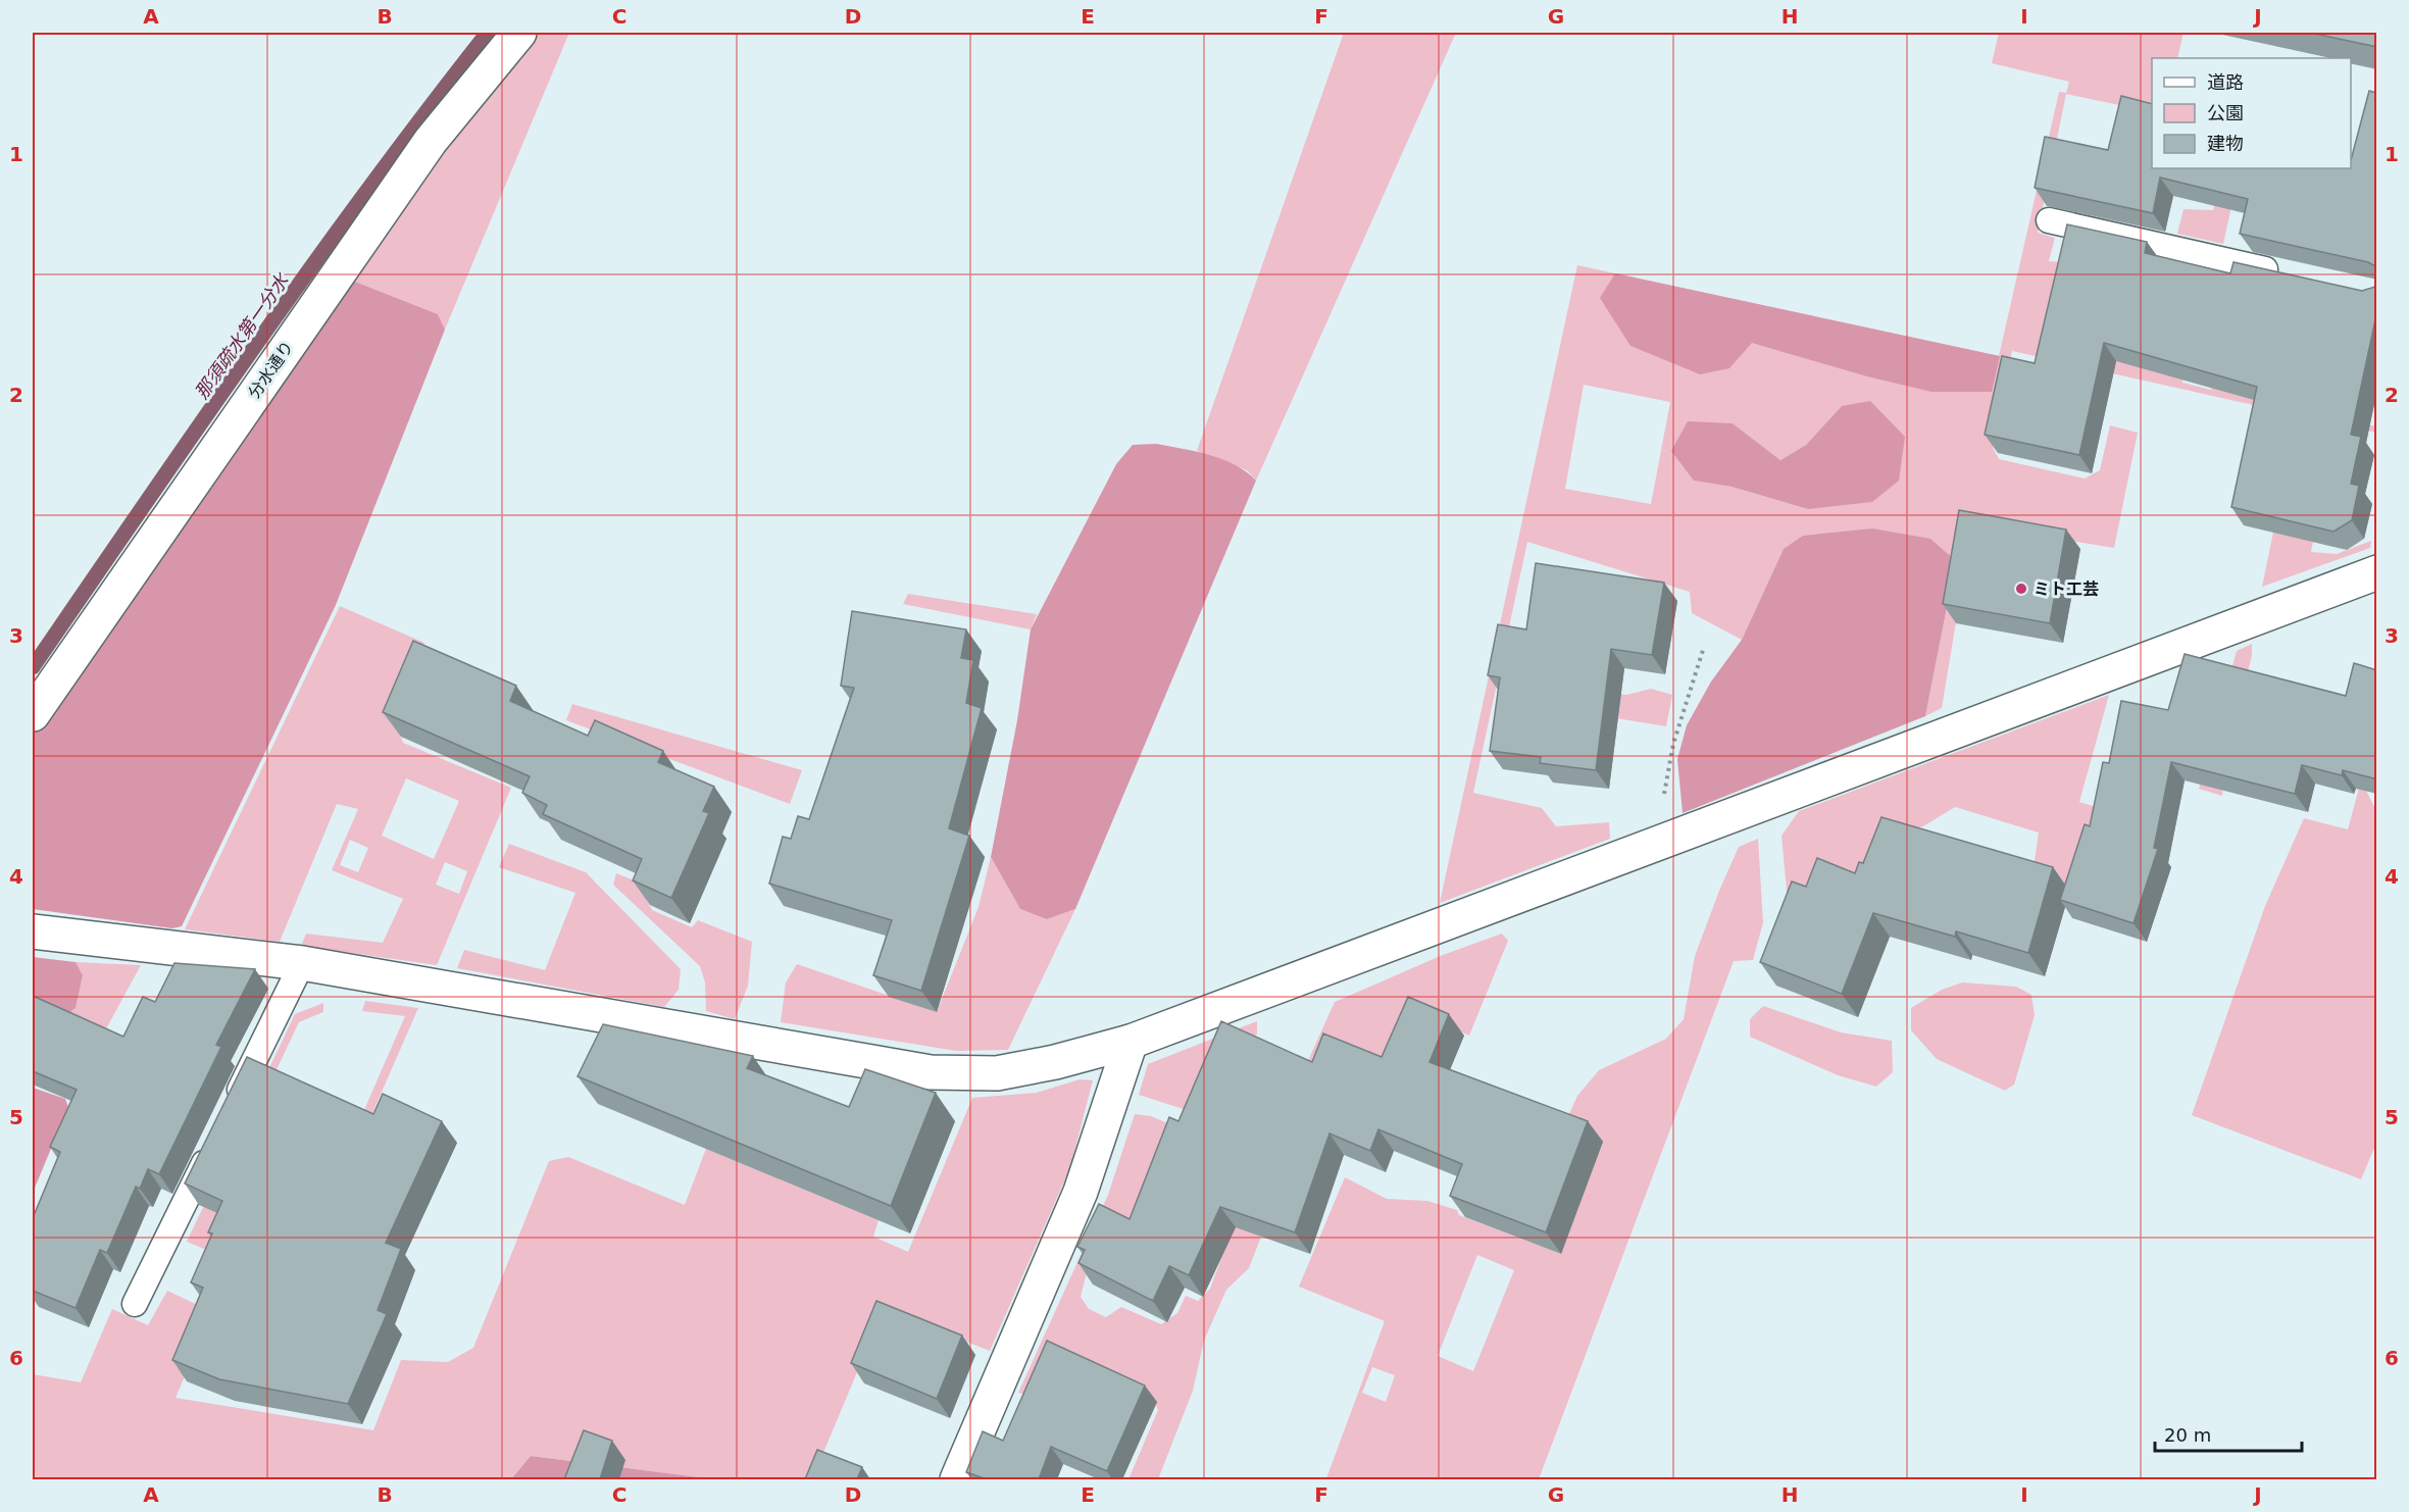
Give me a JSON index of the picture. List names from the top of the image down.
{
  "streets": {
    "street": ["分水通り"]
  },
  "water": ["那須疏水第一分水"],
  "places": ["ミト工芸"],
  "legend": ["道路", "公園", "建物"],
  "scale_bar": "20 m",
  "grid": {
    "columns": [
      "A",
      "B",
      "C",
      "D",
      "E",
      "F",
      "G",
      "H",
      "I",
      "J"
    ],
    "rows": [
      "1",
      "2",
      "3",
      "4",
      "5",
      "6"
    ]
  }
}
